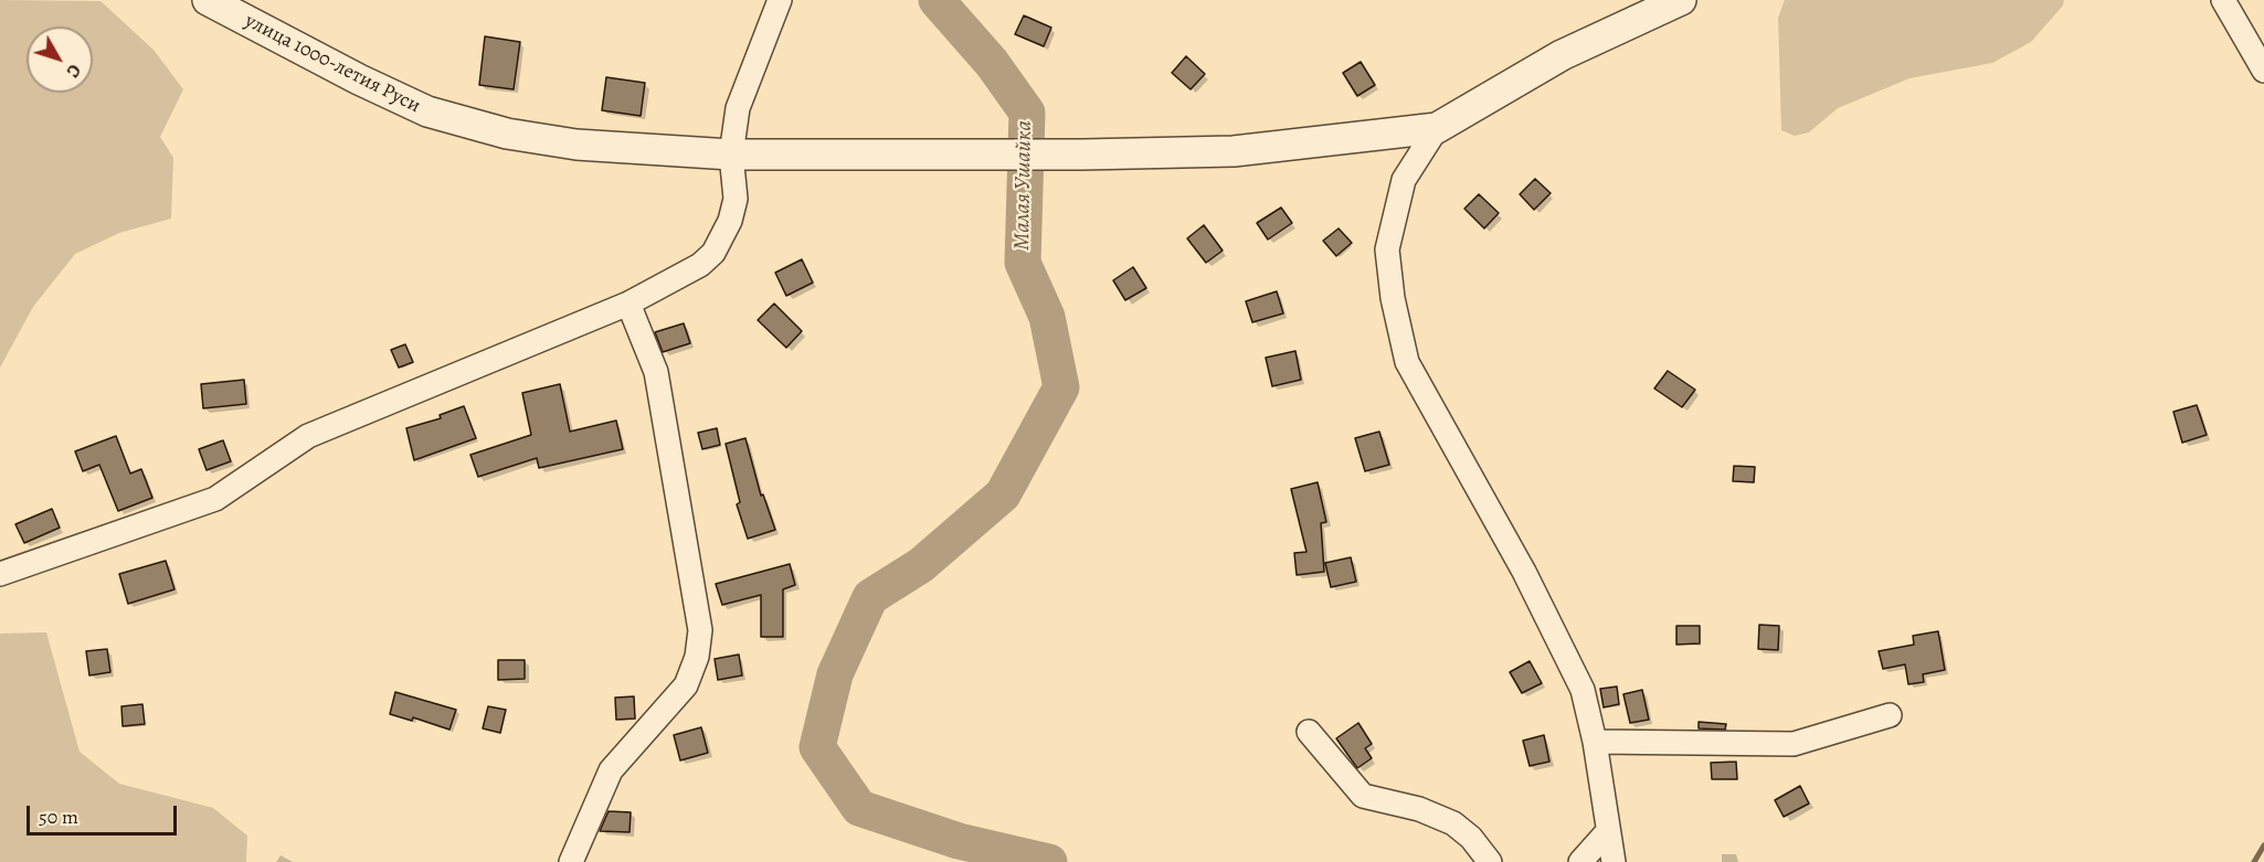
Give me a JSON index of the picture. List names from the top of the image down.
{
  "streets": {
    "street": ["улица 1000-летия Руси"]
  },
  "water": ["Малая Ушайка"],
  "scale_bar": "50 m",
  "north": "bottom right"
}
